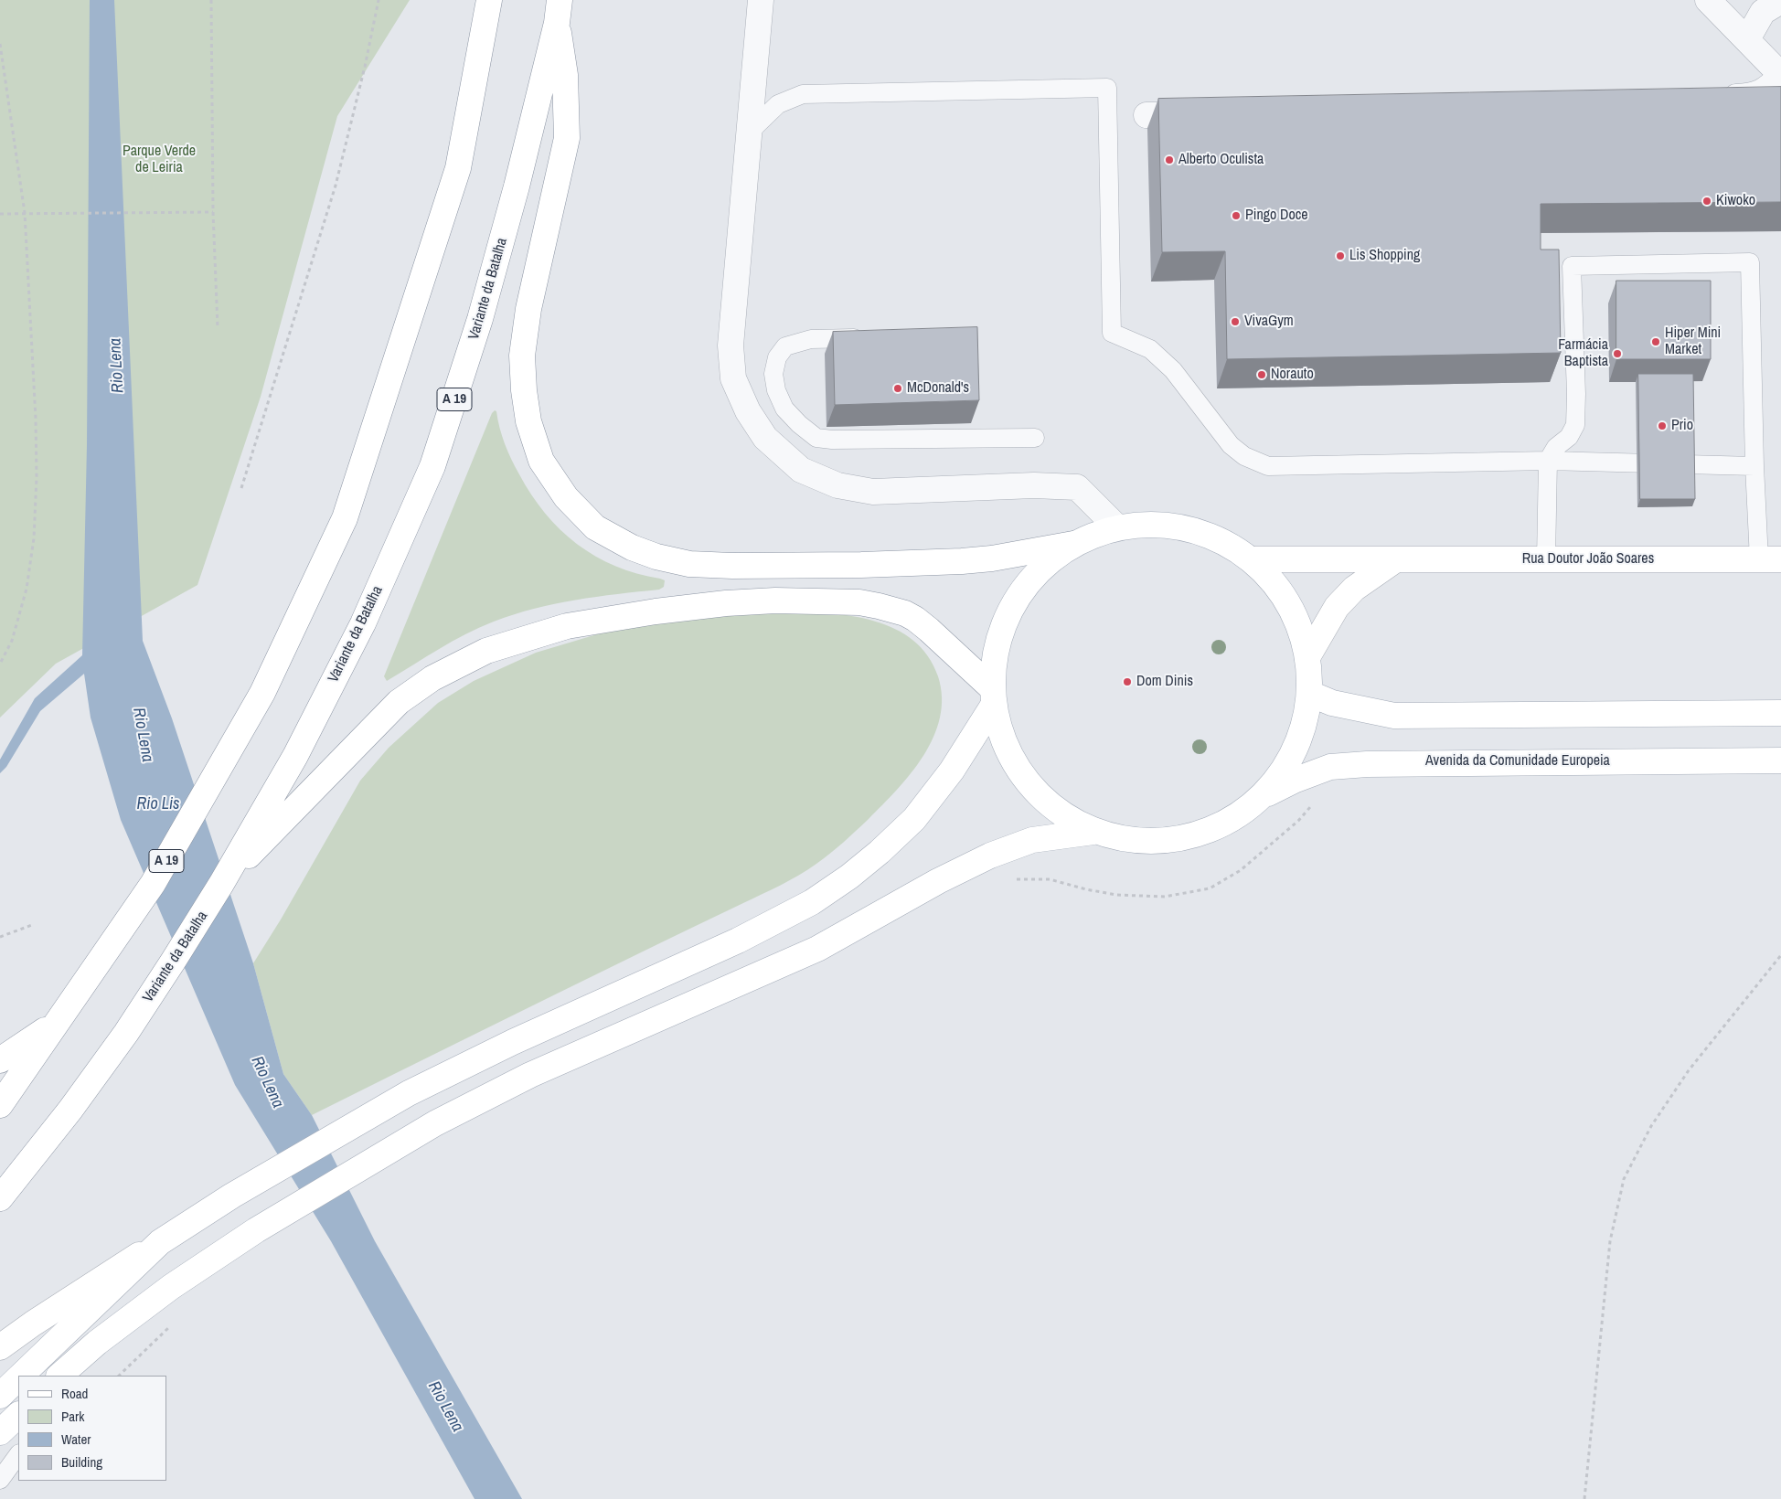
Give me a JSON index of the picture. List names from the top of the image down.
{
  "streets": {
    "main road": [
      "Variante da Batalha",
      "A 19",
      "Rua Doutor João Soares",
      "Avenida da Comunidade Europeia"
    ]
  },
  "water": ["Rio Lena", "Rio Lis"],
  "parks": ["Parque Verde de Leiria"],
  "places": [
    "Alberto Oculista",
    "Kiwoko",
    "Pingo Doce",
    "Lis Shopping",
    "VivaGym",
    "Hiper Mini Market",
    "Farmácia Baptista",
    "Norauto",
    "McDonald's",
    "Prio",
    "Dom Dinis"
  ],
  "legend": [
    "Road",
    "Park",
    "Water",
    "Building"
  ]
}
